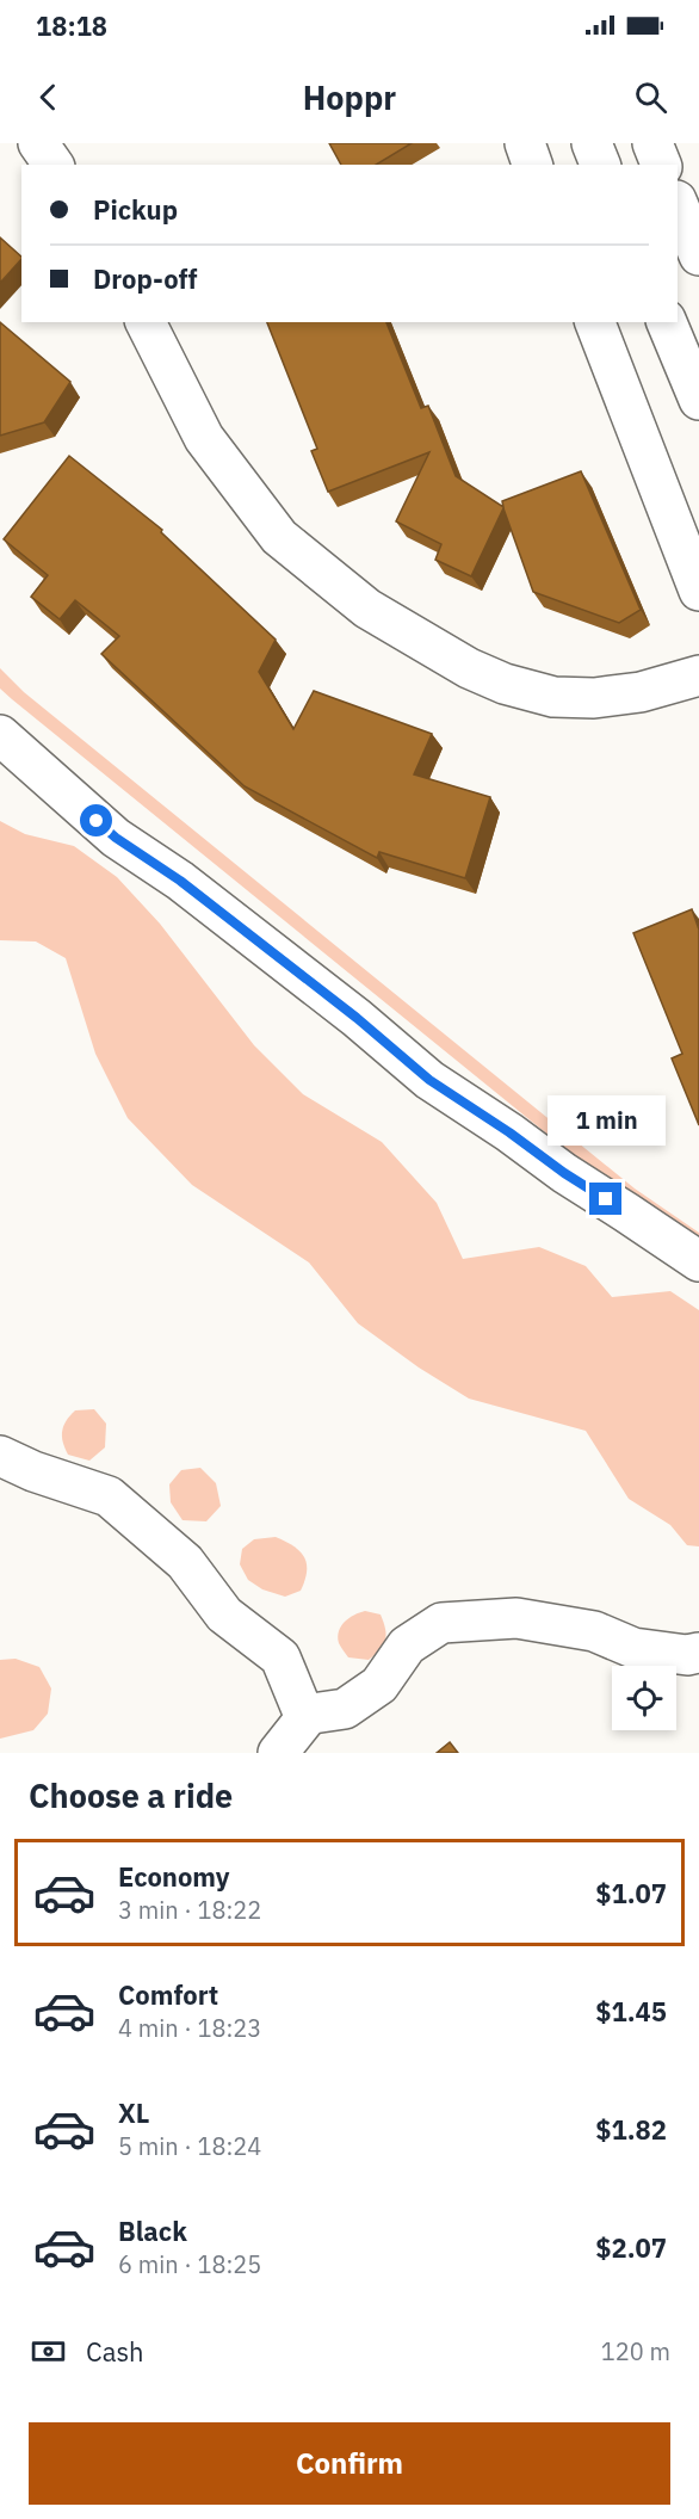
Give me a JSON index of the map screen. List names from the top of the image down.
{
  "page": {
    "status": "18:18",
    "header": "Hoppr",
    "banner": ["Pickup", "Drop-off"],
    "bubble": "1 min",
    "heading": "Choose a ride",
    "list": [
      {
        "name": "Economy",
        "note": "3 min · 18:22",
        "value": "$1.07"
      },
      {
        "name": "Comfort",
        "note": "4 min · 18:23",
        "value": "$1.45"
      },
      {
        "name": "XL",
        "note": "5 min · 18:24",
        "value": "$1.82"
      },
      {
        "name": "Black",
        "note": "6 min · 18:25",
        "value": "$2.07"
      }
    ],
    "pay": ["Cash", "120 m"],
    "buttons": "Confirm"
  }
}
